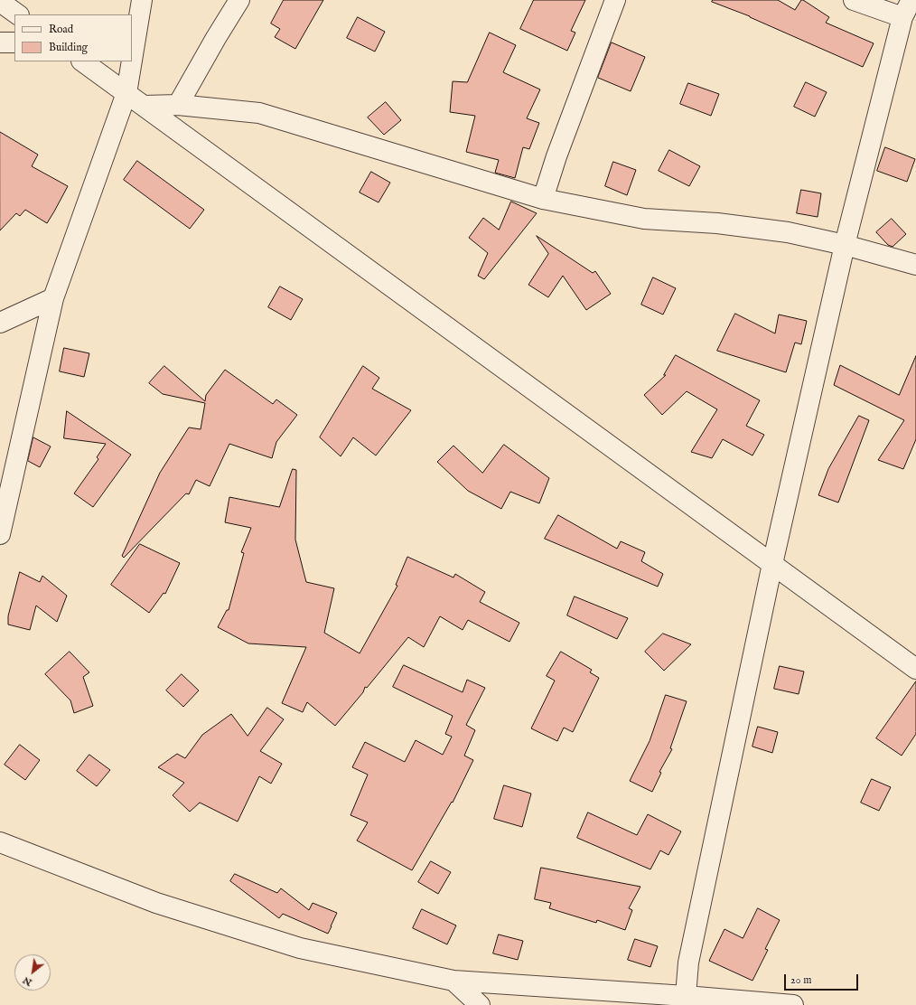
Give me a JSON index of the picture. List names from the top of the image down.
{
  "legend": ["Road", "Building"],
  "scale_bar": "20 m",
  "north": "bottom left"
}
